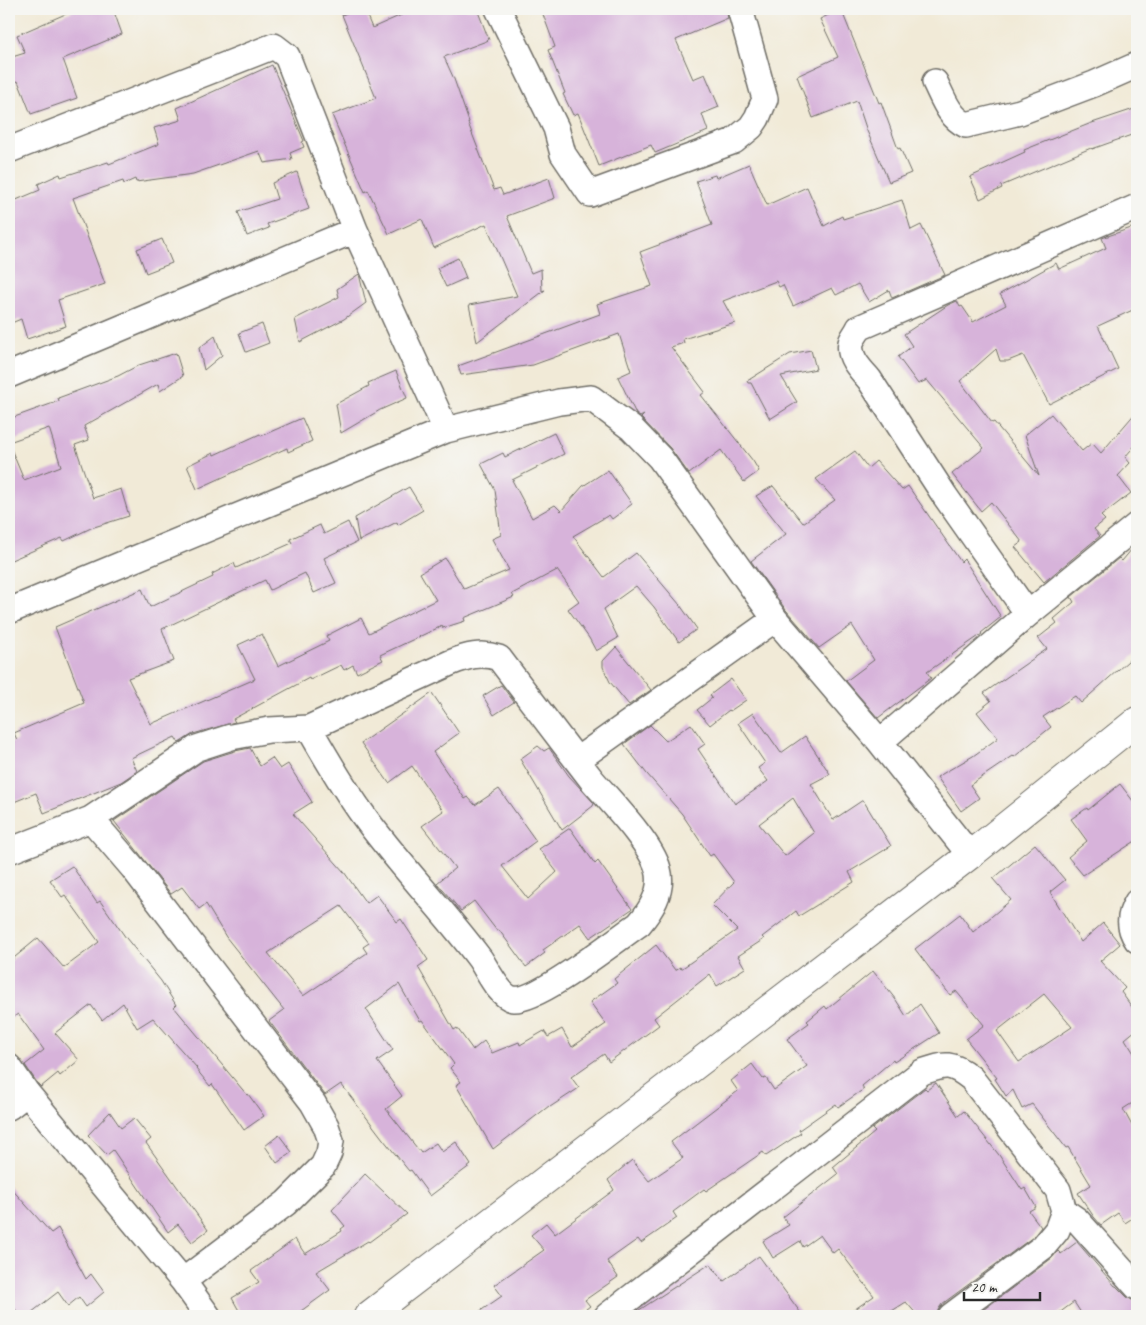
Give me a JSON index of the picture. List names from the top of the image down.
{
  "scale_bar": "20 m"
}
